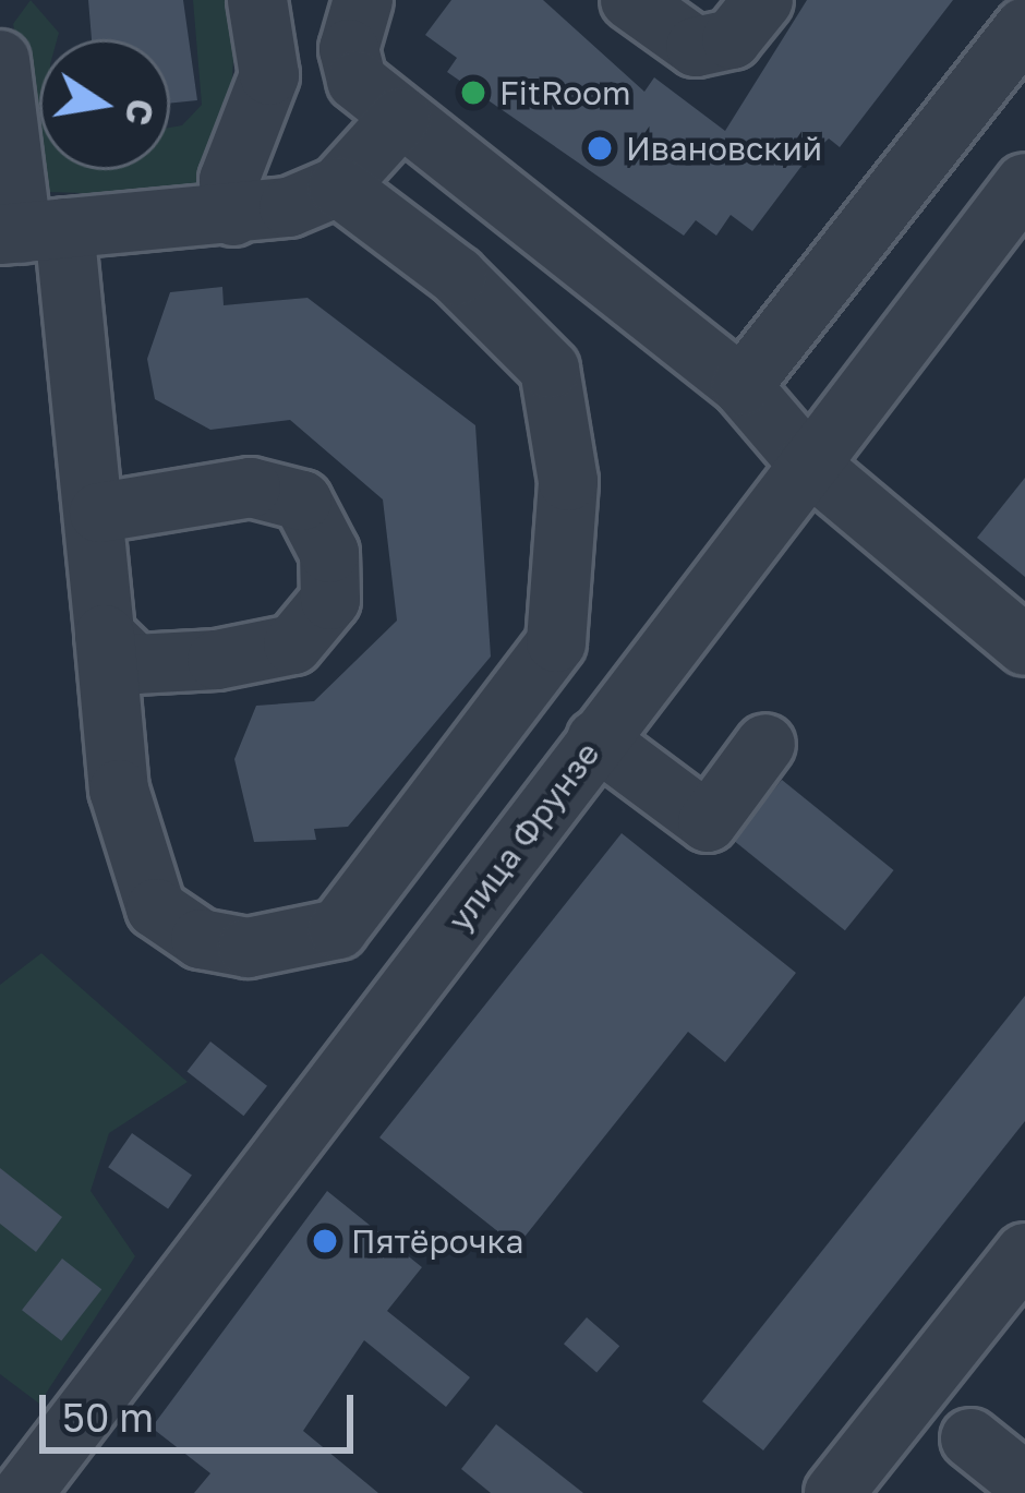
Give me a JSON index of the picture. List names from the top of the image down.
{
  "streets": {
    "street": ["улица Фрунзе"]
  },
  "places": ["FitRoom", "Ивановский", "Пятёрочка"],
  "scale_bar": "50 m",
  "north": "right"
}
